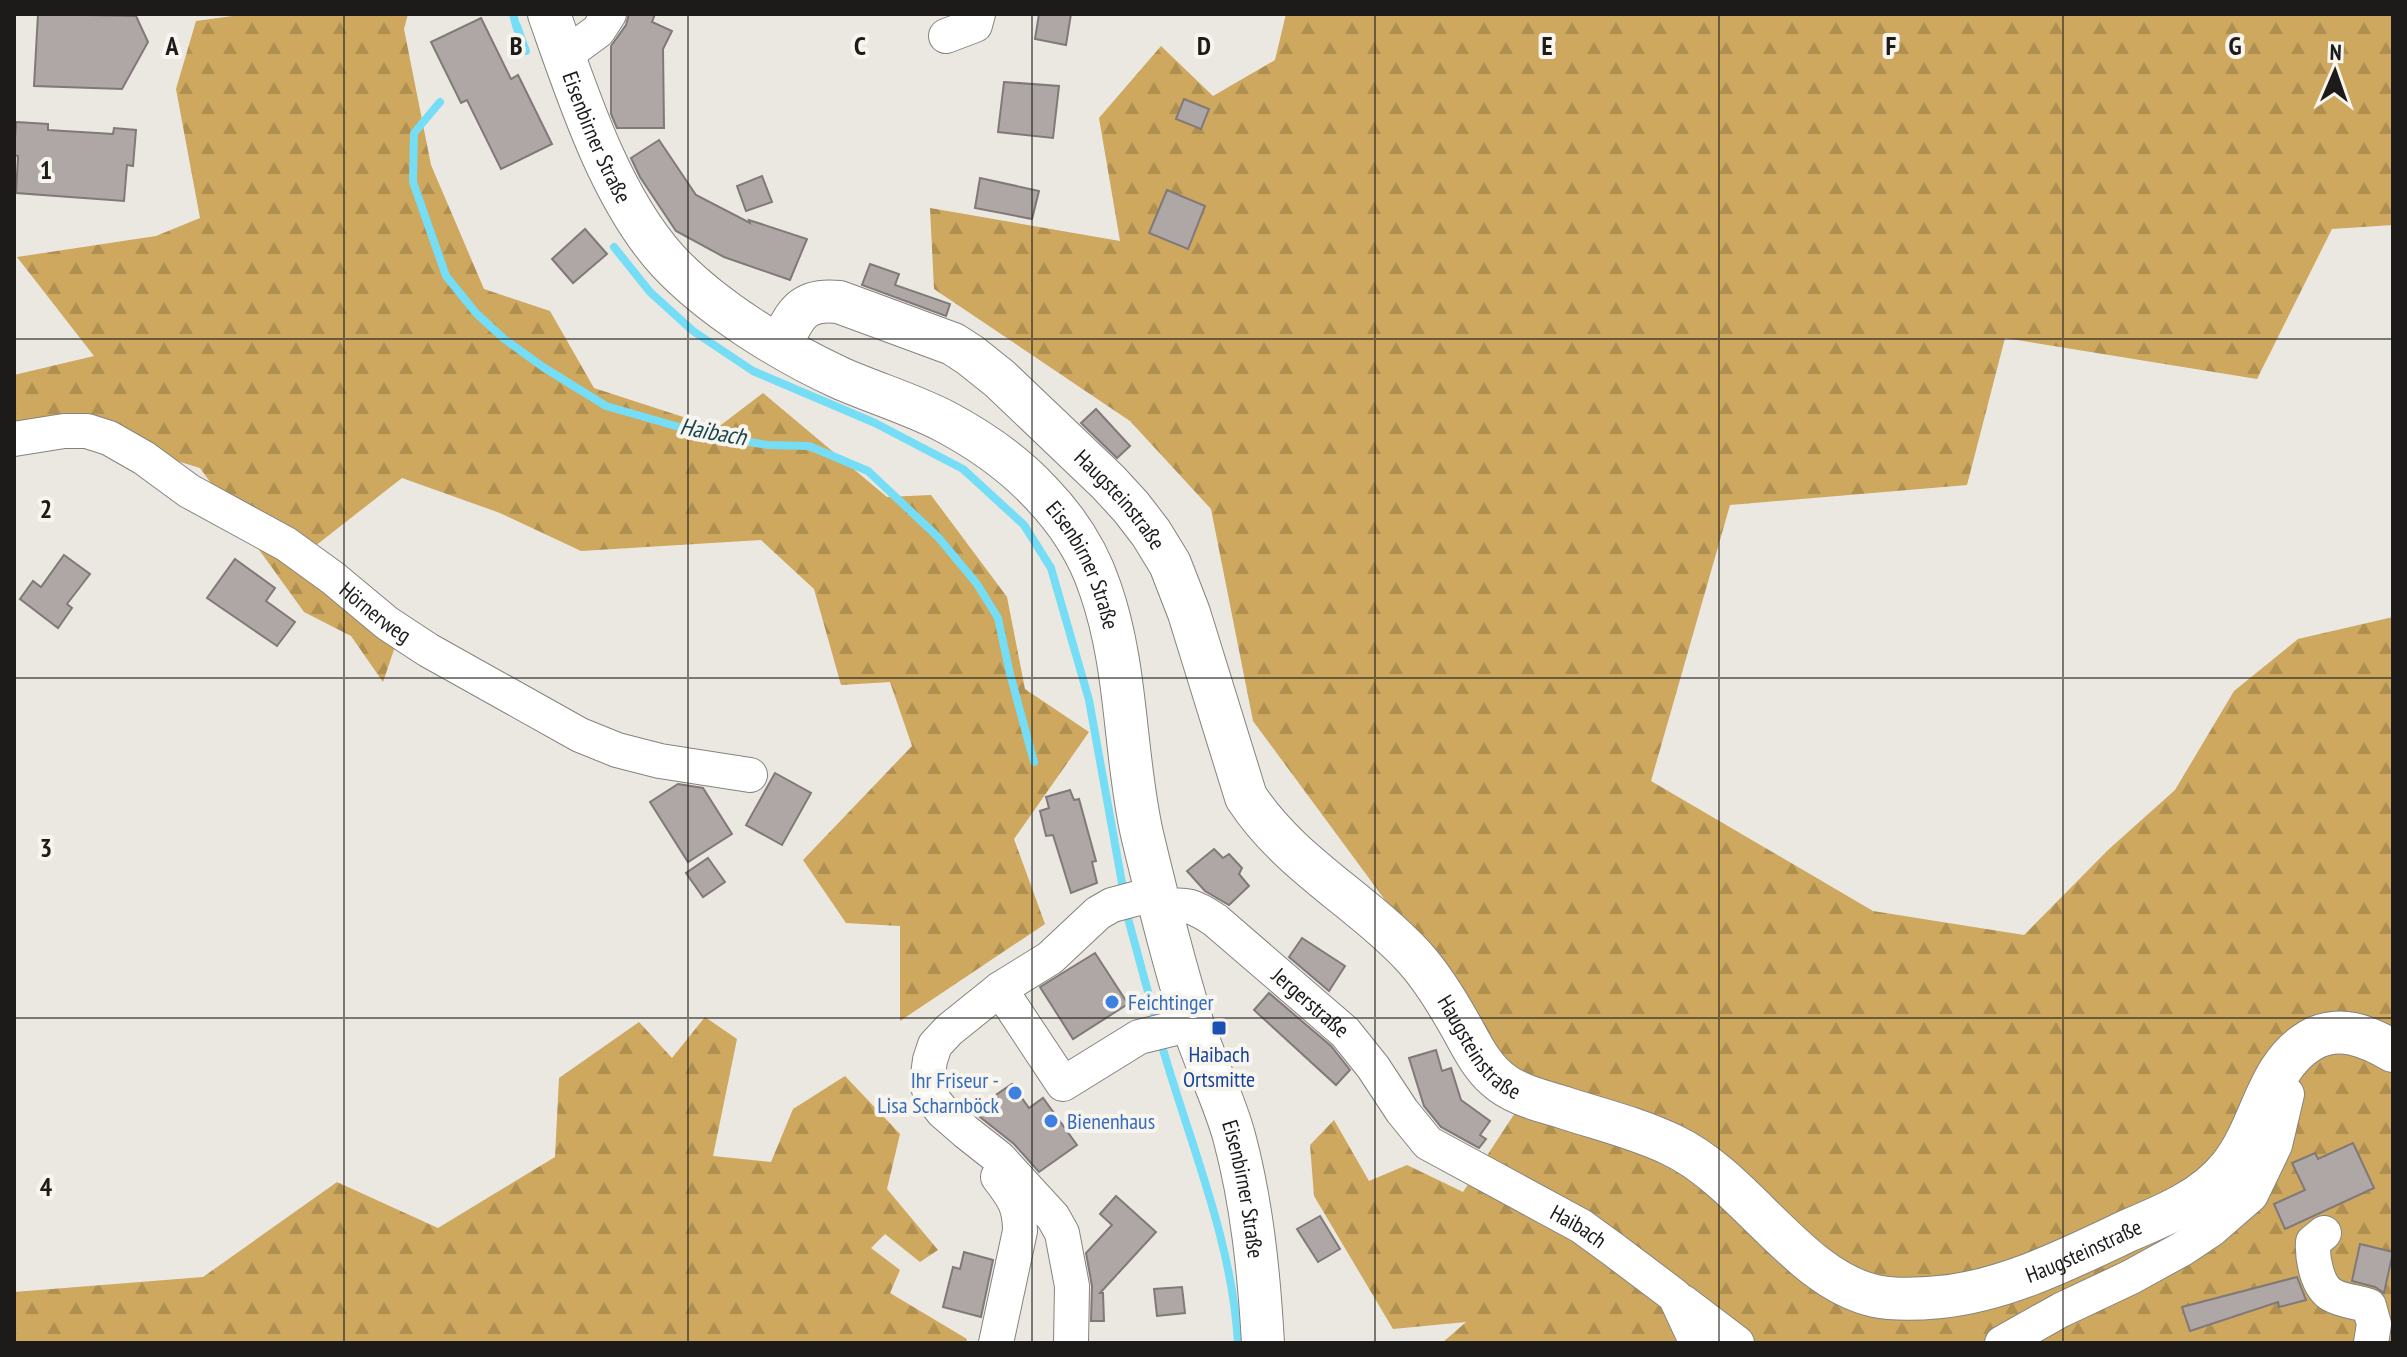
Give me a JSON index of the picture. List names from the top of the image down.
{
  "streets": {
    "main road": ["Eisenbirner Straße", "Haugsteinstraße"],
    "street": ["Hörnerweg", "Jergerstraße", "Haibach"]
  },
  "crossings": [
    ["Eisenbirner Straße", "Haugsteinstraße"],
    ["Eisenbirner Straße", "Jergerstraße"],
    ["Jergerstraße", "Haibach"]
  ],
  "water": ["Haibach"],
  "places": {
    "other": ["Feichtinger", "Ihr Friseur - Lisa Scharnböck", "Bienenhaus"],
    "transit": ["Haibach Ortsmitte"]
  },
  "north": "top",
  "grid": {
    "columns": [
      "A",
      "B",
      "C",
      "D",
      "E",
      "F",
      "G"
    ],
    "rows": [
      "1",
      "2",
      "3",
      "4"
    ]
  }
}
